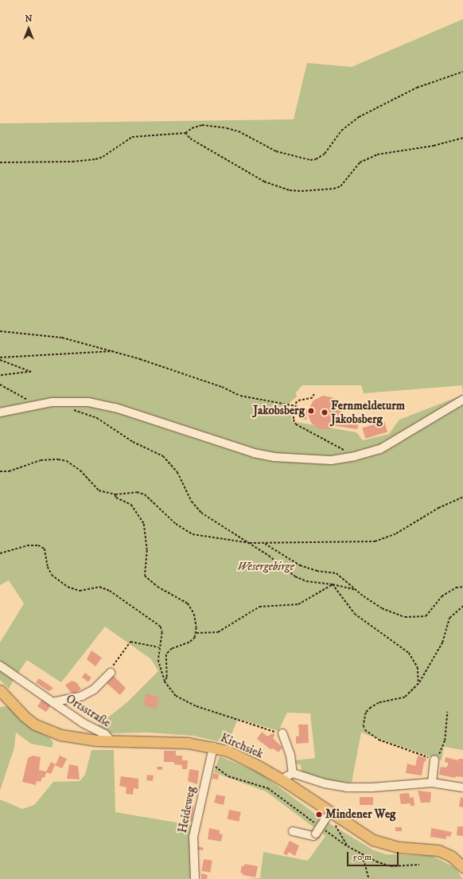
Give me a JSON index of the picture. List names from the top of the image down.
{
  "streets": {
    "main road": ["Kirchsiek"],
    "street": ["Ortsstraße", "Heideweg"]
  },
  "crossings": [
    ["Ortsstraße", "Kirchsiek"],
    ["Kirchsiek", "Heideweg"]
  ],
  "parks": ["Wesergebirge"],
  "places": ["Jakobsberg", "Fernmeldeturm Jakobsberg", "Mindener Weg"],
  "scale_bar": "50 m",
  "north": "top"
}
